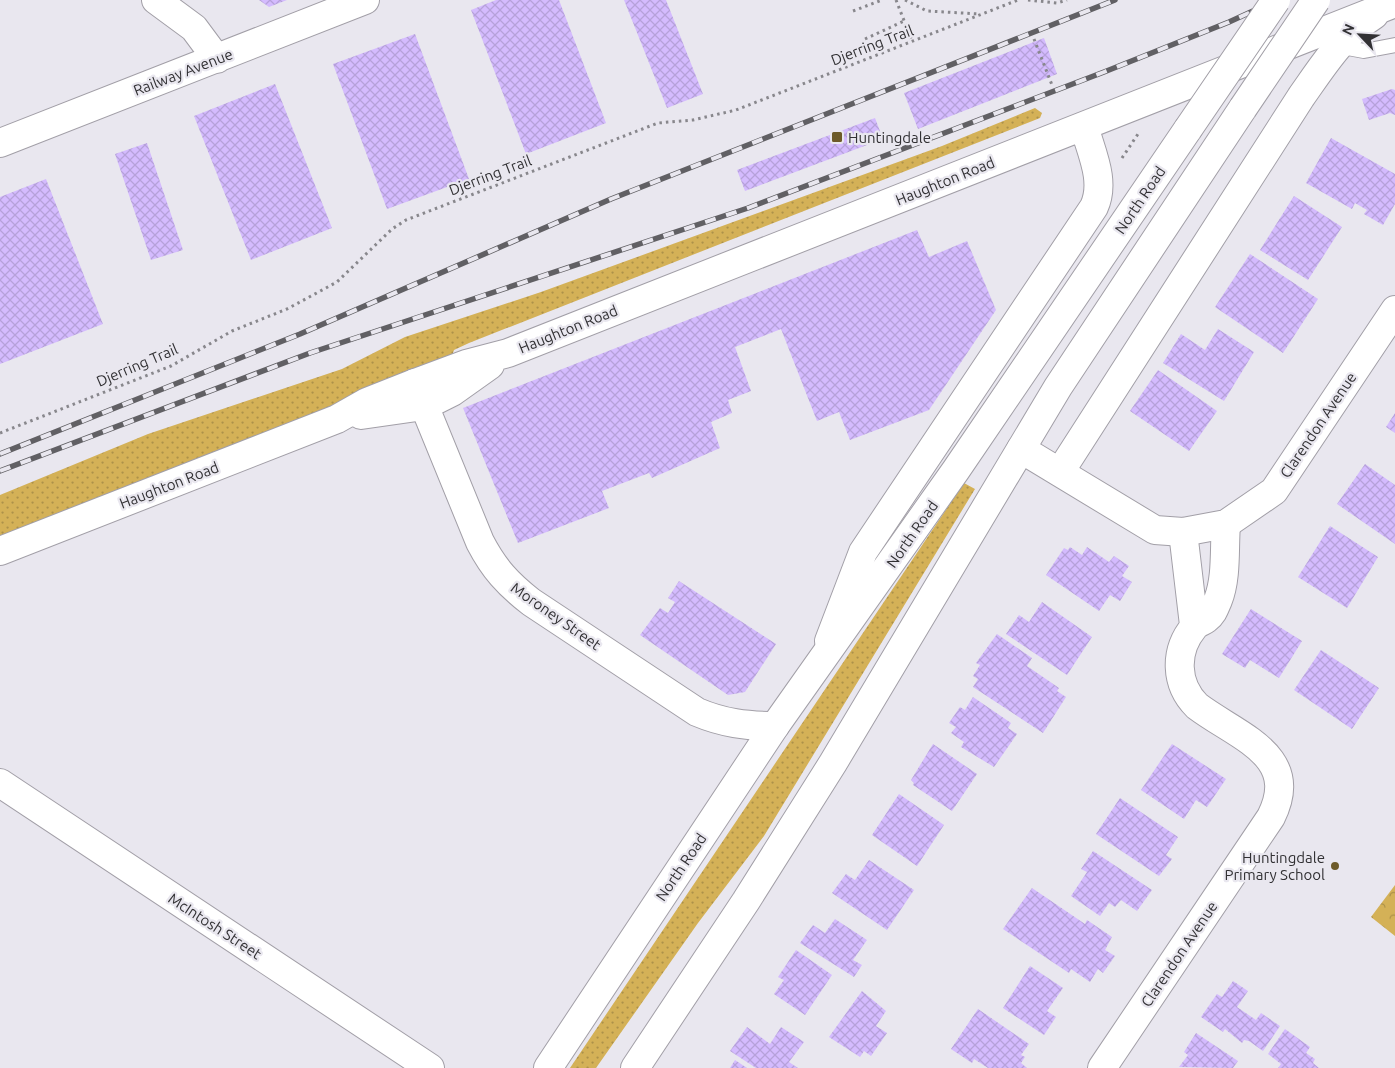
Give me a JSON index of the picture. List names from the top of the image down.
{
  "streets": {
    "main road": [
      "Railway Avenue",
      "Haughton Road",
      "North Road",
      "Clarendon Avenue",
      "Moroney Street",
      "McIntosh Street"
    ],
    "path": ["Djerring Trail"]
  },
  "crossings": [
    ["Haughton Road", "Moroney Street"],
    ["North Road", "Moroney Street"]
  ],
  "places": {
    "transit": ["Huntingdale"],
    "other": ["Huntingdale Primary School"]
  },
  "north": "top left"
}
